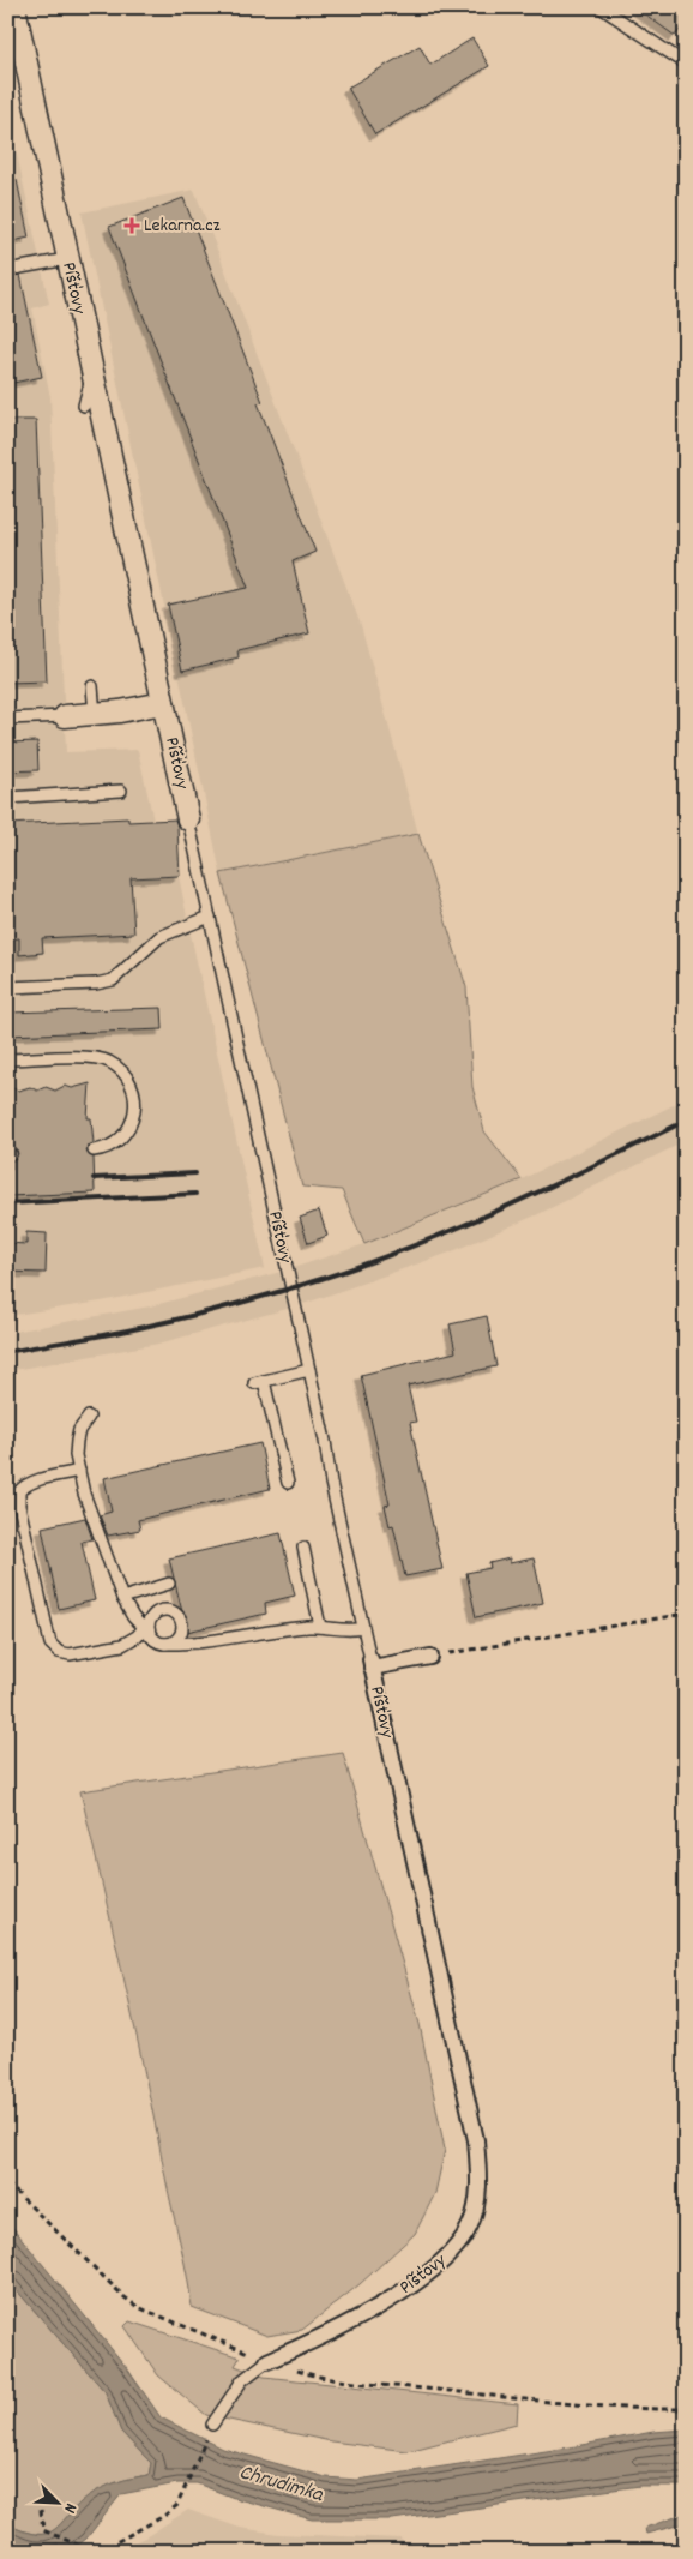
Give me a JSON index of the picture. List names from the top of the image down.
{
  "streets": {
    "street": ["Píšťovy"]
  },
  "water": ["Chrudimka"],
  "places": {
    "health": ["Lekarna.cz"]
  },
  "north": "bottom right"
}
